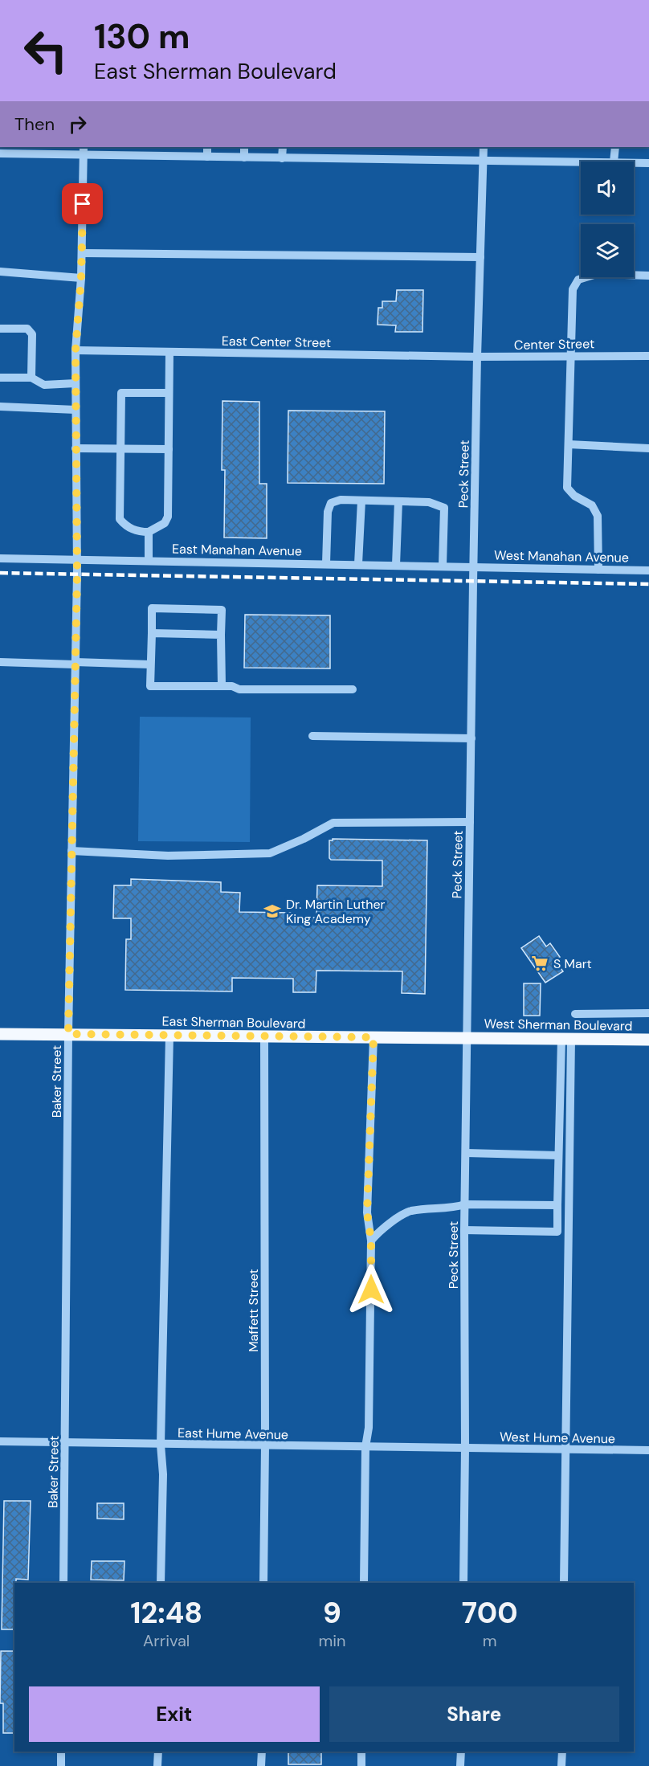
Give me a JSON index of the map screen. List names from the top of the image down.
{
  "streets": {
    "main road": ["East Sherman Boulevard", "West Sherman Boulevard"],
    "street": [
      "East Center Street",
      "Center Street",
      "Peck Street",
      "East Manahan Avenue",
      "West Manahan Avenue",
      "Baker Street",
      "Maffett Street",
      "East Hume Avenue",
      "West Hume Avenue"
    ]
  },
  "crossings": [
    ["East Center Street", "Center Street"],
    ["East Center Street", "Peck Street"],
    ["East Center Street", "Baker Street"],
    ["Center Street", "Peck Street"],
    ["Peck Street", "East Manahan Avenue"],
    ["Peck Street", "West Manahan Avenue"],
    ["Peck Street", "East Sherman Boulevard"],
    ["Peck Street", "West Sherman Boulevard"],
    ["Peck Street", "East Hume Avenue"],
    ["Peck Street", "West Hume Avenue"],
    ["East Manahan Avenue", "West Manahan Avenue"],
    ["East Manahan Avenue", "Baker Street"],
    ["East Sherman Boulevard", "West Sherman Boulevard"],
    ["East Sherman Boulevard", "Baker Street"],
    ["East Sherman Boulevard", "Maffett Street"],
    ["Baker Street", "East Hume Avenue"],
    ["Maffett Street", "East Hume Avenue"],
    ["East Hume Avenue", "West Hume Avenue"]
  ],
  "places": {
    "school or university": ["Dr. Martin Luther King Academy"],
    "supermarket": ["S Mart"]
  },
  "page": {
    "turn": ["130 m", "East Sherman Boulevard"],
    "then": "Then",
    "eta": [
      "12:48",
      "Arrival",
      "9",
      "min",
      "700",
      "m"
    ],
    "buttons": ["Exit", "Share"]
  }
}
